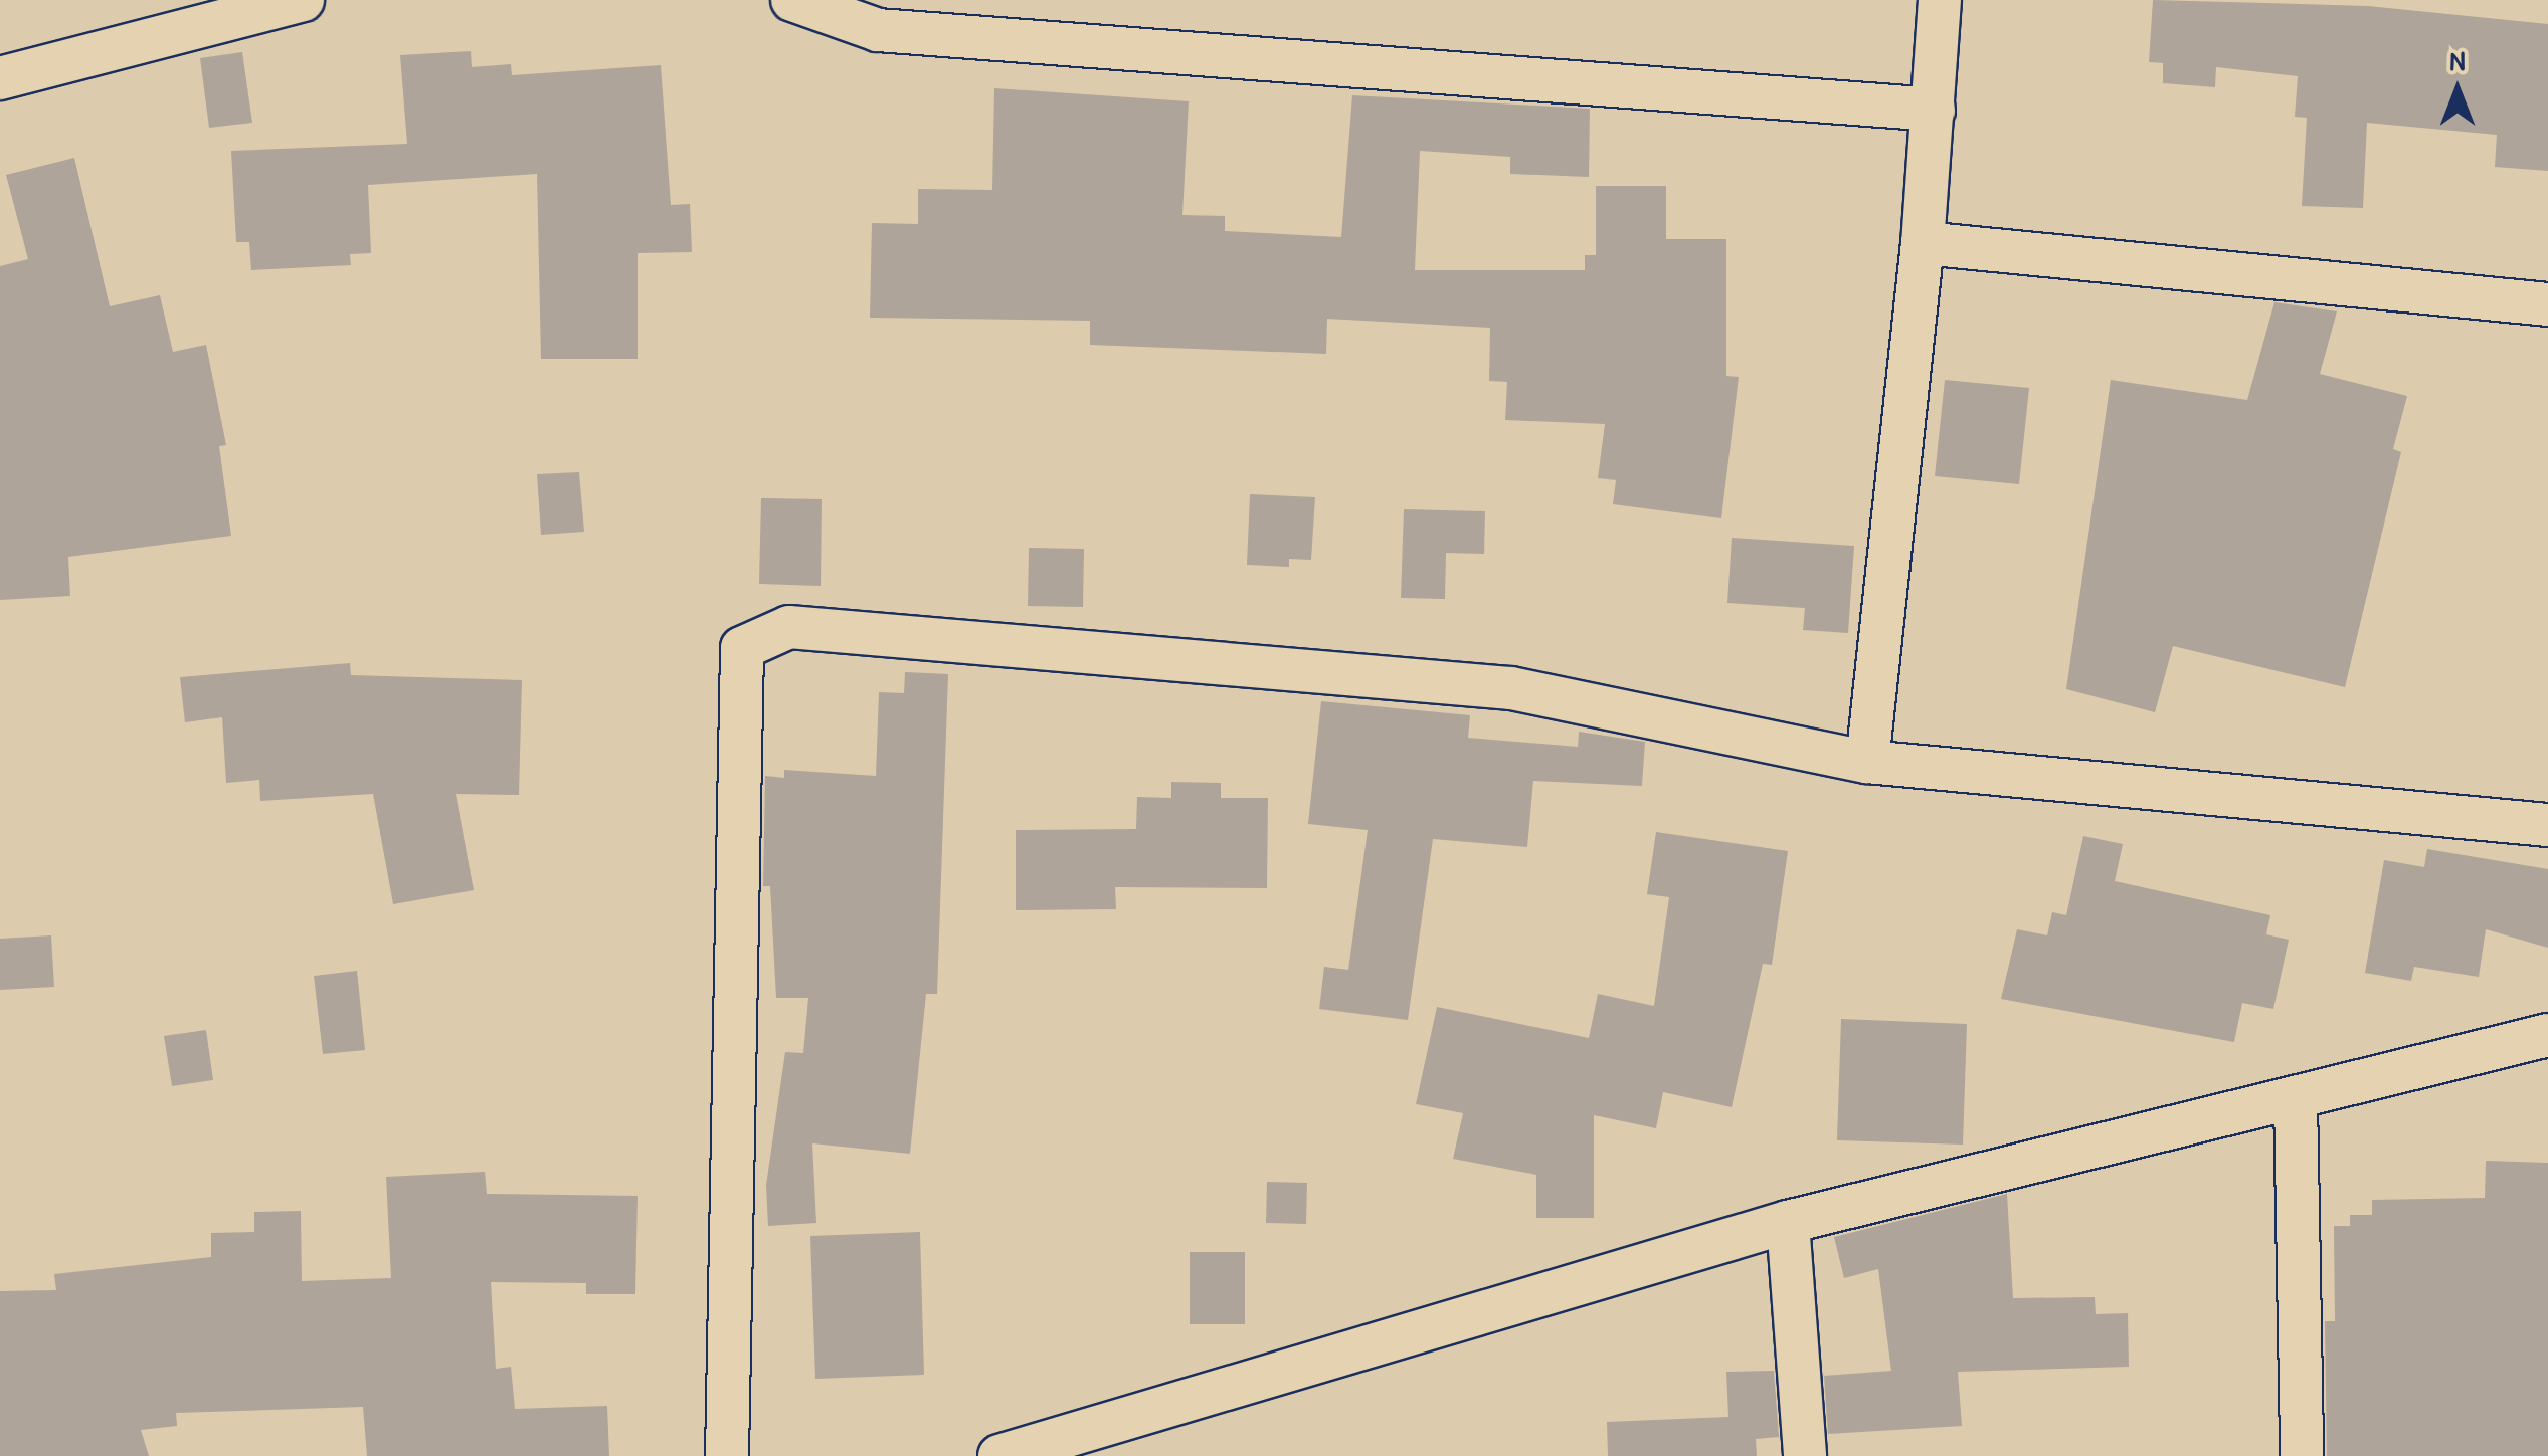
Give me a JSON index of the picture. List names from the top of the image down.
{
  "north": "top"
}
